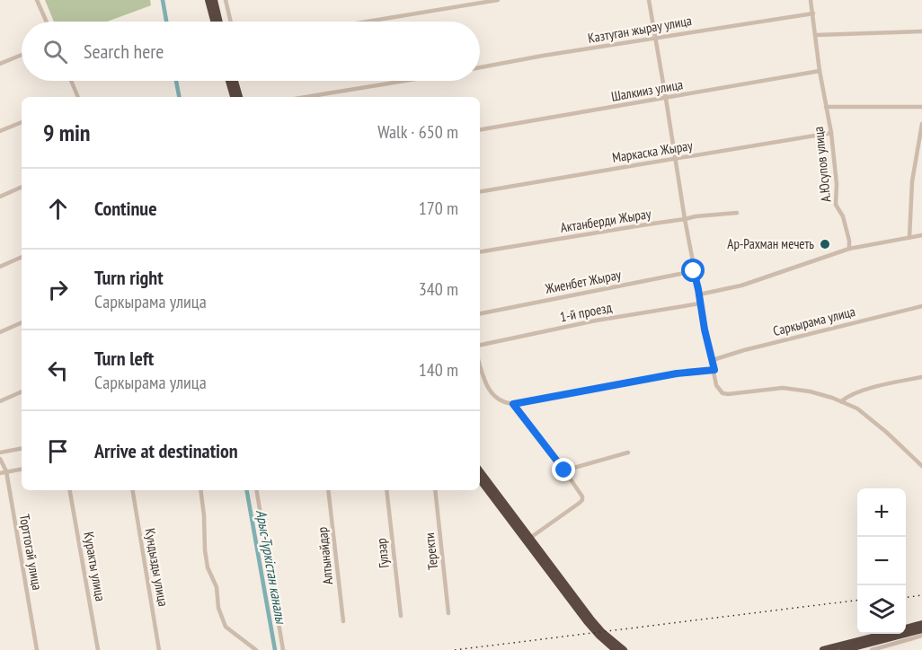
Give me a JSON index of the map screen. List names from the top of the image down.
{
  "streets": {
    "street": [
      "Казтуган жырау улица",
      "Шалкииз улица",
      "Маркаска Жырау",
      "А.Юсупов улица",
      "Актанберди Жырау",
      "Жиенбет Жырау",
      "1-й проезд",
      "Саркырама улица",
      "Теректи",
      "Торттогай улица",
      "Гулзар",
      "Алтынайдар",
      "Куракты улица",
      "Кундызды улица"
    ]
  },
  "crossings": [
    ["Маркаска Жырау", "А.Юсупов улица"]
  ],
  "water": ["Арыс-Түркістан каналы"],
  "places": ["Ар-Рахман мечеть"],
  "page": {
    "search": "Search here",
    "heading": ["9 min", "Walk · 650 m"],
    "list": [
      ["Continue", "170 m"],
      ["Turn right", "Саркырама улица", "340 m"],
      ["Turn left", "Саркырама улица", "140 m"],
      "Arrive at destination"
    ],
    "map_buttons": ["+", "−"]
  }
}
